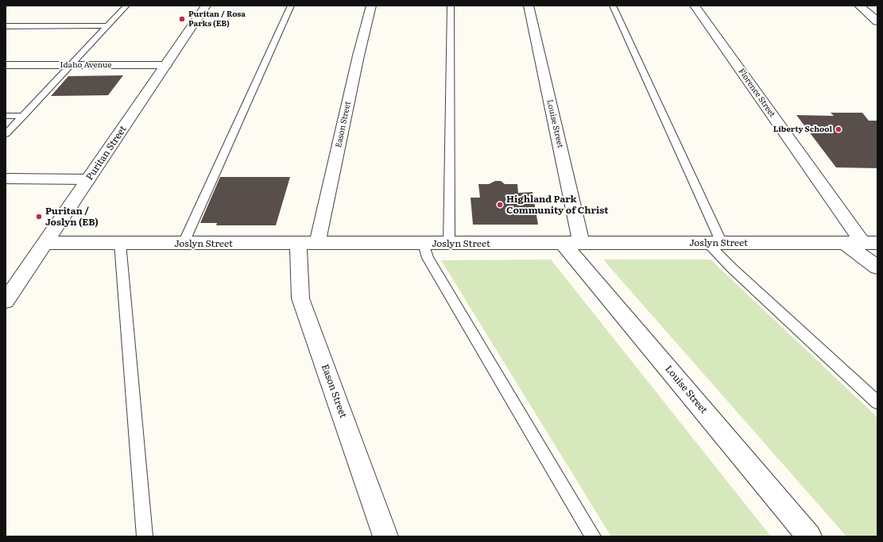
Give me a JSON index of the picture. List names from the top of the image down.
{
  "streets": {
    "street": [
      "Idaho Avenue",
      "Florence Street",
      "Louise Street",
      "Eason Street",
      "Puritan Street",
      "Joslyn Street"
    ]
  },
  "crossings": [
    ["Idaho Avenue", "Puritan Street"],
    ["Florence Street", "Joslyn Street"],
    ["Louise Street", "Joslyn Street"],
    ["Eason Street", "Joslyn Street"],
    ["Puritan Street", "Joslyn Street"]
  ],
  "places": [
    "Puritan / Rosa Parks (EB)",
    "Liberty School",
    "Highland Park Community of Christ",
    "Puritan / Joslyn (EB)"
  ]
}
